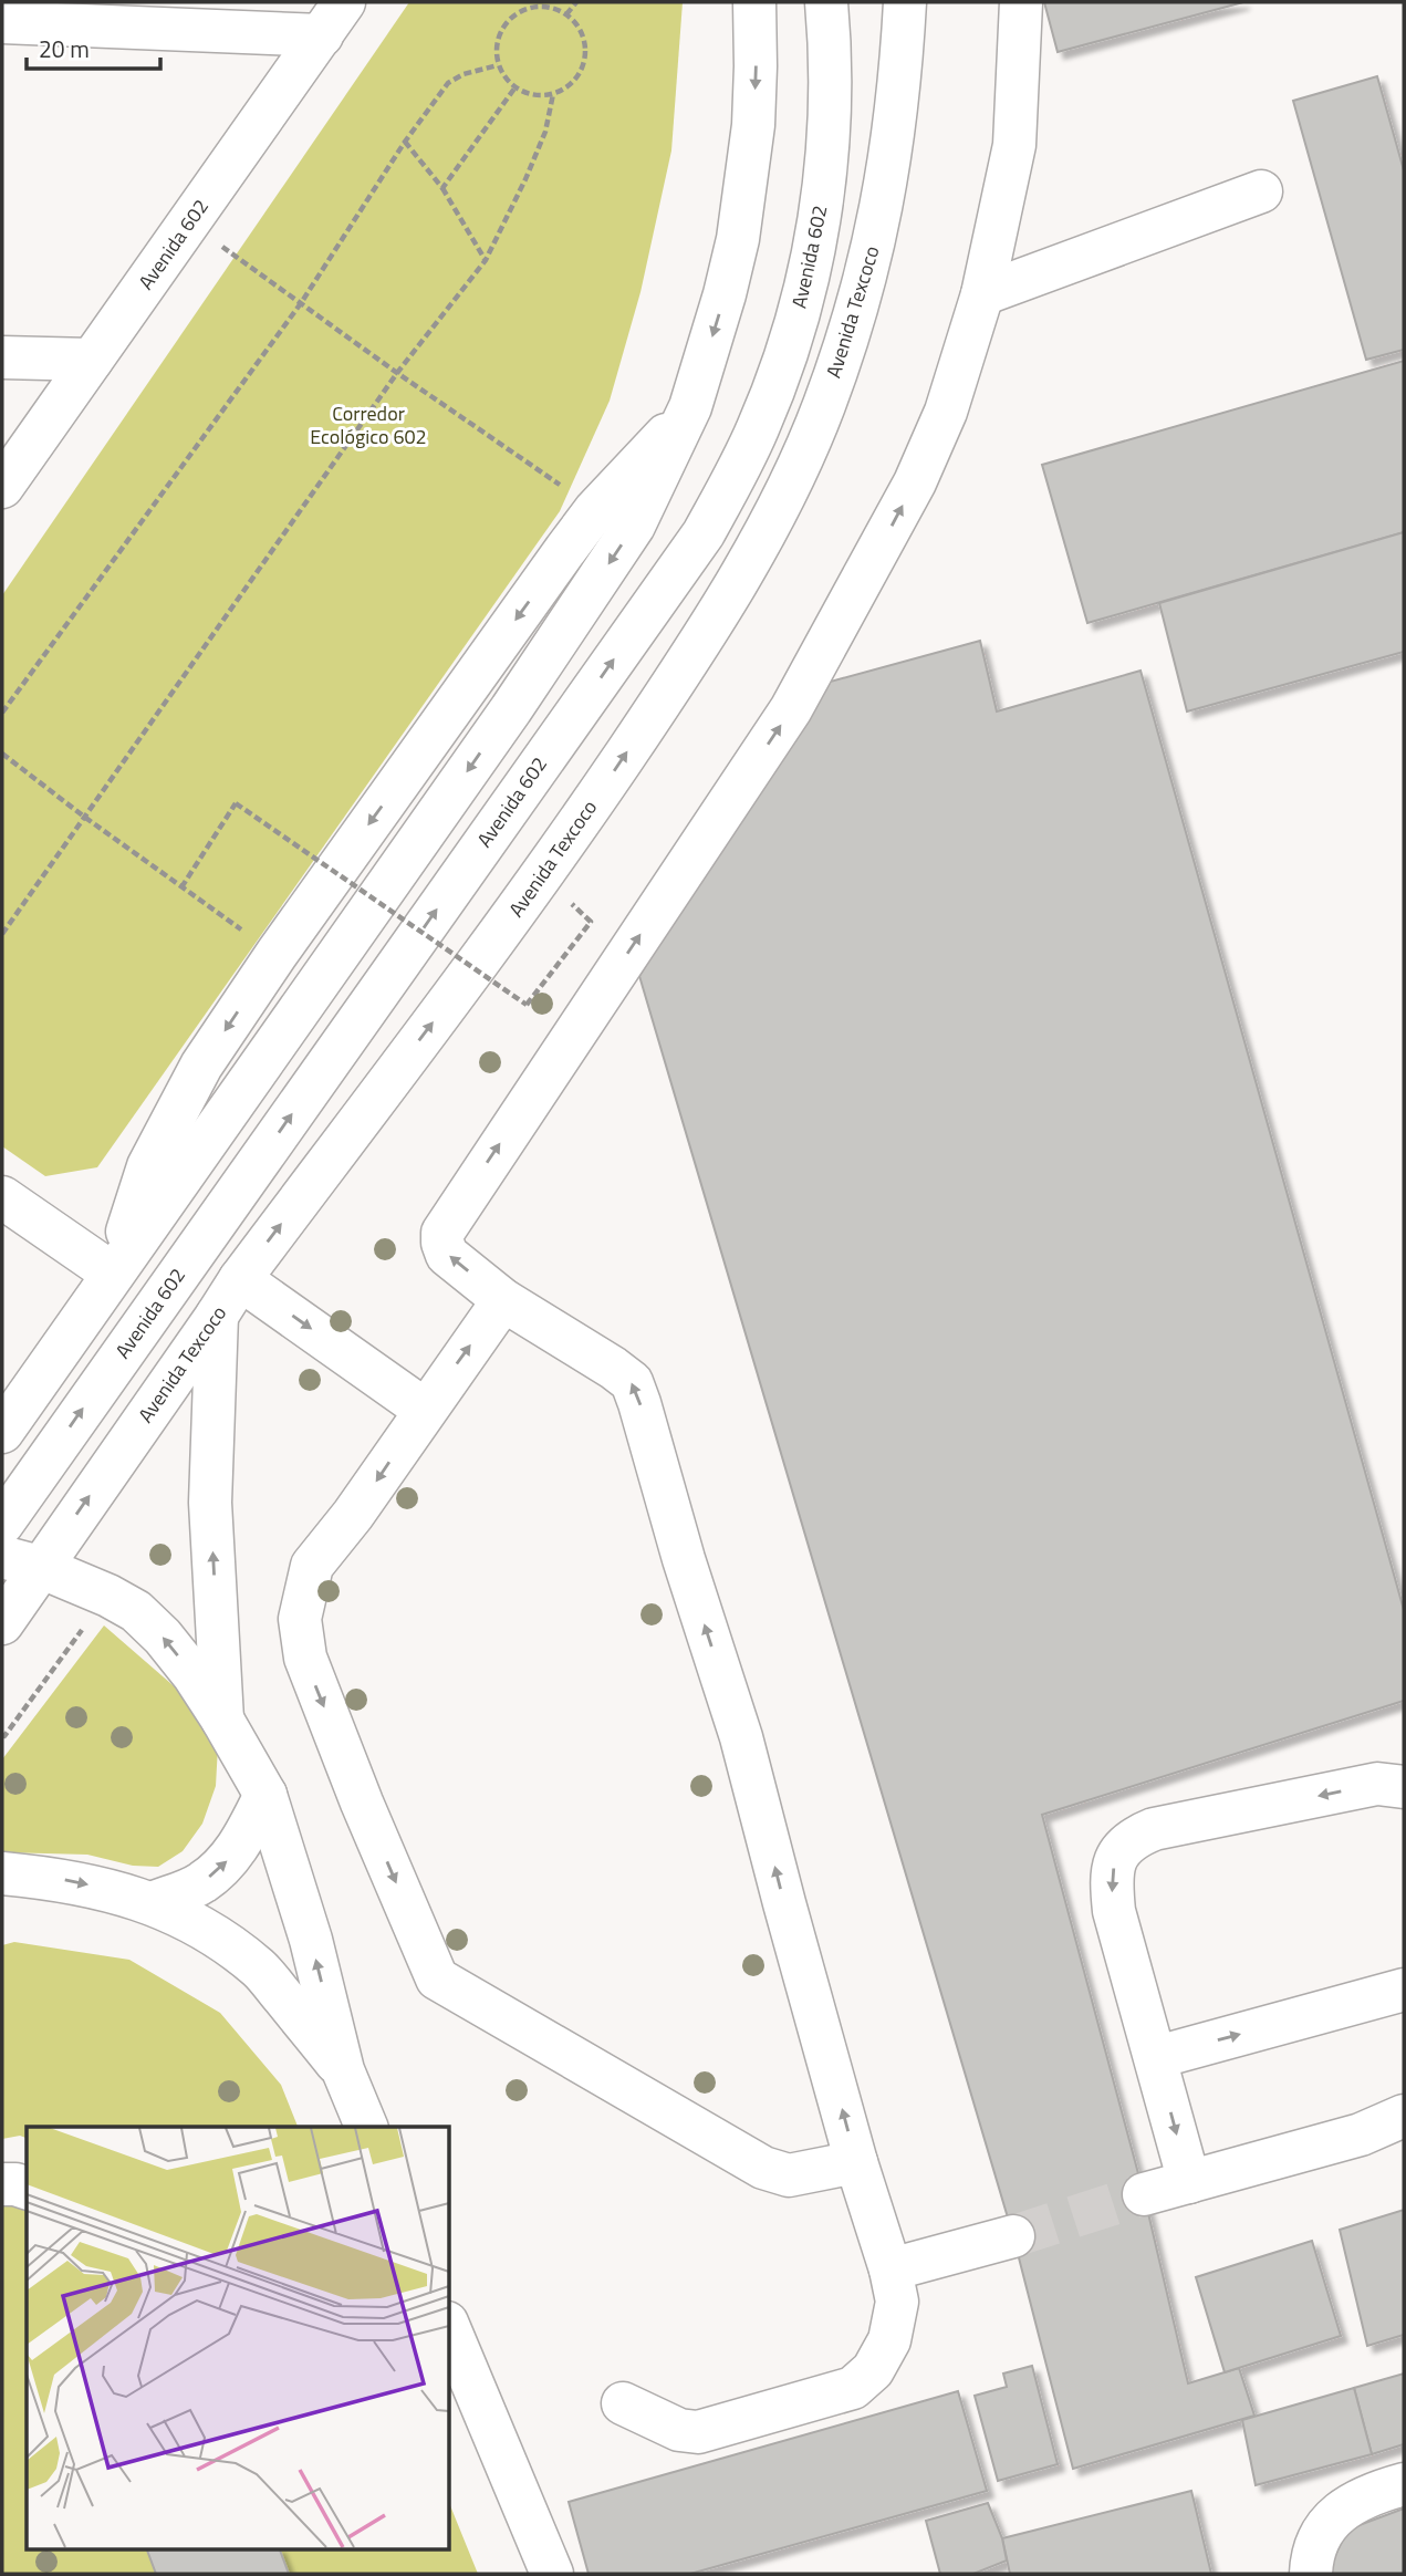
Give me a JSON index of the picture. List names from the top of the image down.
{
  "streets": {
    "main road": ["Avenida 602", "Avenida Texcoco"]
  },
  "parks": ["Corredor Ecológico 602"],
  "scale_bar": "20 m"
}
